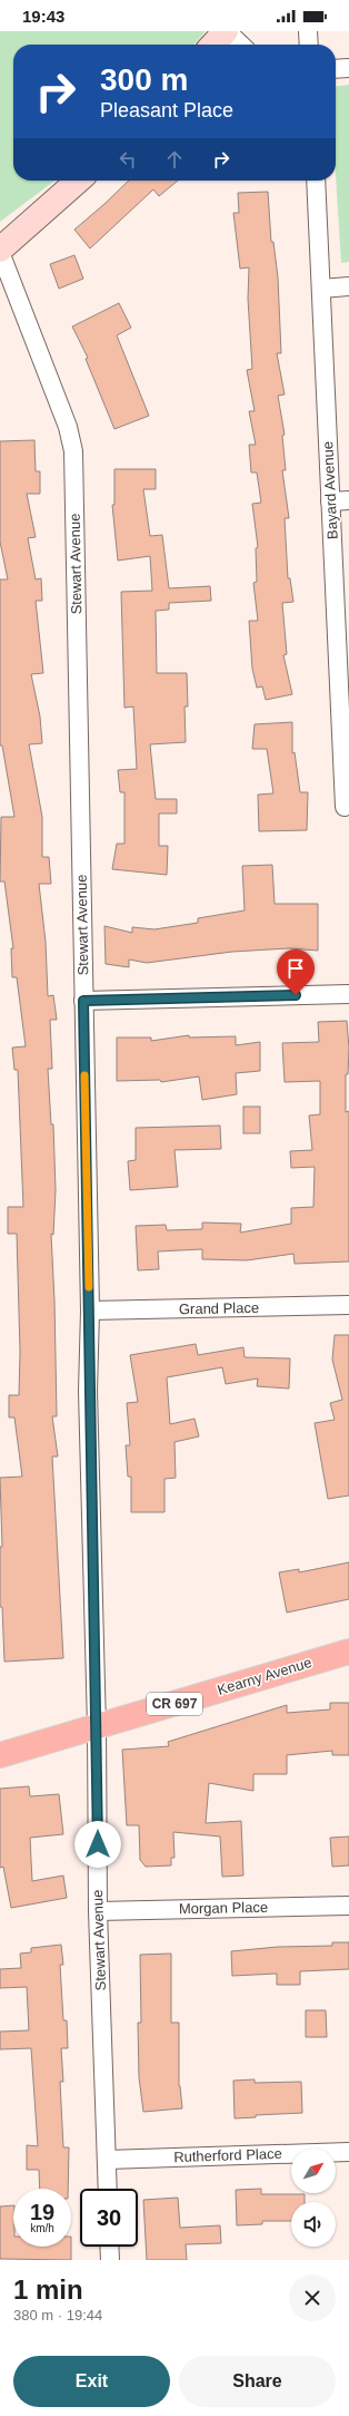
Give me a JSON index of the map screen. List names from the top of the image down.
{
  "streets": {
    "main road": ["Kearny Avenue", "CR 697"],
    "street": [
      "Bayard Avenue",
      "Stewart Avenue",
      "Grand Place",
      "Morgan Place",
      "Rutherford Place"
    ]
  },
  "crossings": [
    ["Stewart Avenue", "Grand Place"],
    ["Stewart Avenue", "Kearny Avenue"],
    ["Stewart Avenue", "Morgan Place"],
    ["Stewart Avenue", "Rutherford Place"]
  ],
  "north": "top right",
  "page": {
    "status": "19:43",
    "turn": ["300 m", "Pleasant Place"],
    "speed": "19 km/h",
    "limit": "30",
    "heading": ["1 min", "380 m · 19:44"],
    "buttons": ["Exit", "Share"]
  }
}
